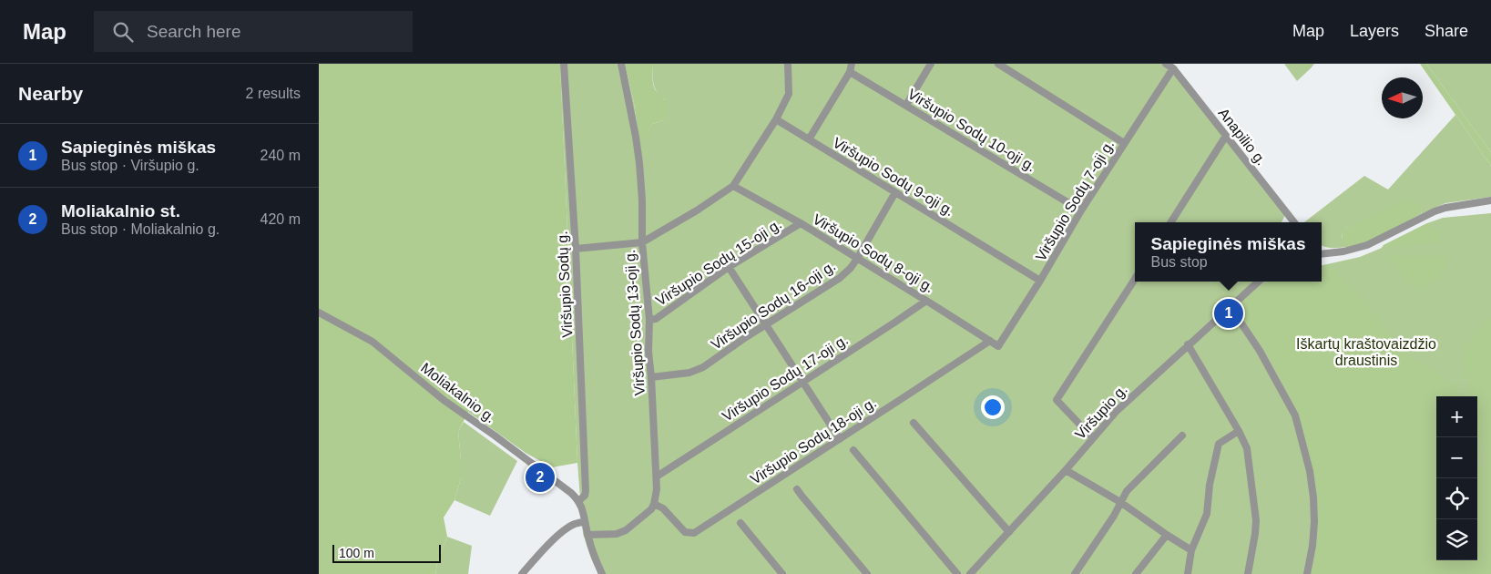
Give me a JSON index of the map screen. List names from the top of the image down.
{
  "streets": {
    "street": [
      "Viršupio Sodų 10-oji g.",
      "Anapilio g.",
      "Viršupio Sodų 9-oji g.",
      "Viršupio Sodų 7-oji g.",
      "Viršupio Sodų 8-oji g.",
      "Viršupio Sodų 15-oji g.",
      "Viršupio Sodų g.",
      "Viršupio Sodų 16-oji g.",
      "Viršupio Sodų 13-oji g.",
      "Viršupio Sodų 17-oji g.",
      "Moliakalnio g.",
      "Viršupio g.",
      "Viršupio Sodų 18-oji g."
    ]
  },
  "crossings": [
    ["Viršupio Sodų 10-oji g.", "Viršupio Sodų 7-oji g."],
    ["Anapilio g.", "Viršupio Sodų 7-oji g."],
    ["Viršupio Sodų 9-oji g.", "Viršupio Sodų 7-oji g."],
    ["Viršupio Sodų 9-oji g.", "Viršupio Sodų 16-oji g."],
    ["Viršupio Sodų 7-oji g.", "Viršupio Sodų 8-oji g."],
    ["Viršupio Sodų 8-oji g.", "Viršupio Sodų 15-oji g."],
    ["Viršupio Sodų 8-oji g.", "Viršupio Sodų 16-oji g."],
    ["Viršupio Sodų 8-oji g.", "Viršupio Sodų 17-oji g."],
    ["Viršupio Sodų 8-oji g.", "Viršupio Sodų 18-oji g."],
    ["Viršupio Sodų 15-oji g.", "Viršupio Sodų 13-oji g."],
    ["Viršupio Sodų g.", "Moliakalnio g."],
    ["Viršupio Sodų 16-oji g.", "Viršupio Sodų 13-oji g."],
    ["Viršupio Sodų 13-oji g.", "Viršupio Sodų 17-oji g."],
    ["Viršupio Sodų 13-oji g.", "Viršupio Sodų 18-oji g."]
  ],
  "parks": ["Iškartų kraštovaizdžio draustinis"],
  "scale_bar": "100 m",
  "north": "left",
  "page": {
    "header": "Map",
    "search": "Search here",
    "nav": ["Map", "Layers", "Share"],
    "heading": ["Nearby", "2 results"],
    "list": [
      {
        "mark": "1",
        "name": "Sapieginės miškas",
        "note": "Bus stop · Viršupio g.",
        "value": "240 m"
      },
      {
        "mark": "2",
        "name": "Moliakalnio st.",
        "note": "Bus stop · Moliakalnio g.",
        "value": "420 m"
      }
    ],
    "popup": ["Sapieginės miškas", "Bus stop"],
    "pins": ["1", "2"],
    "map_buttons": ["+", "−"],
    "scale": "100 m"
  }
}
